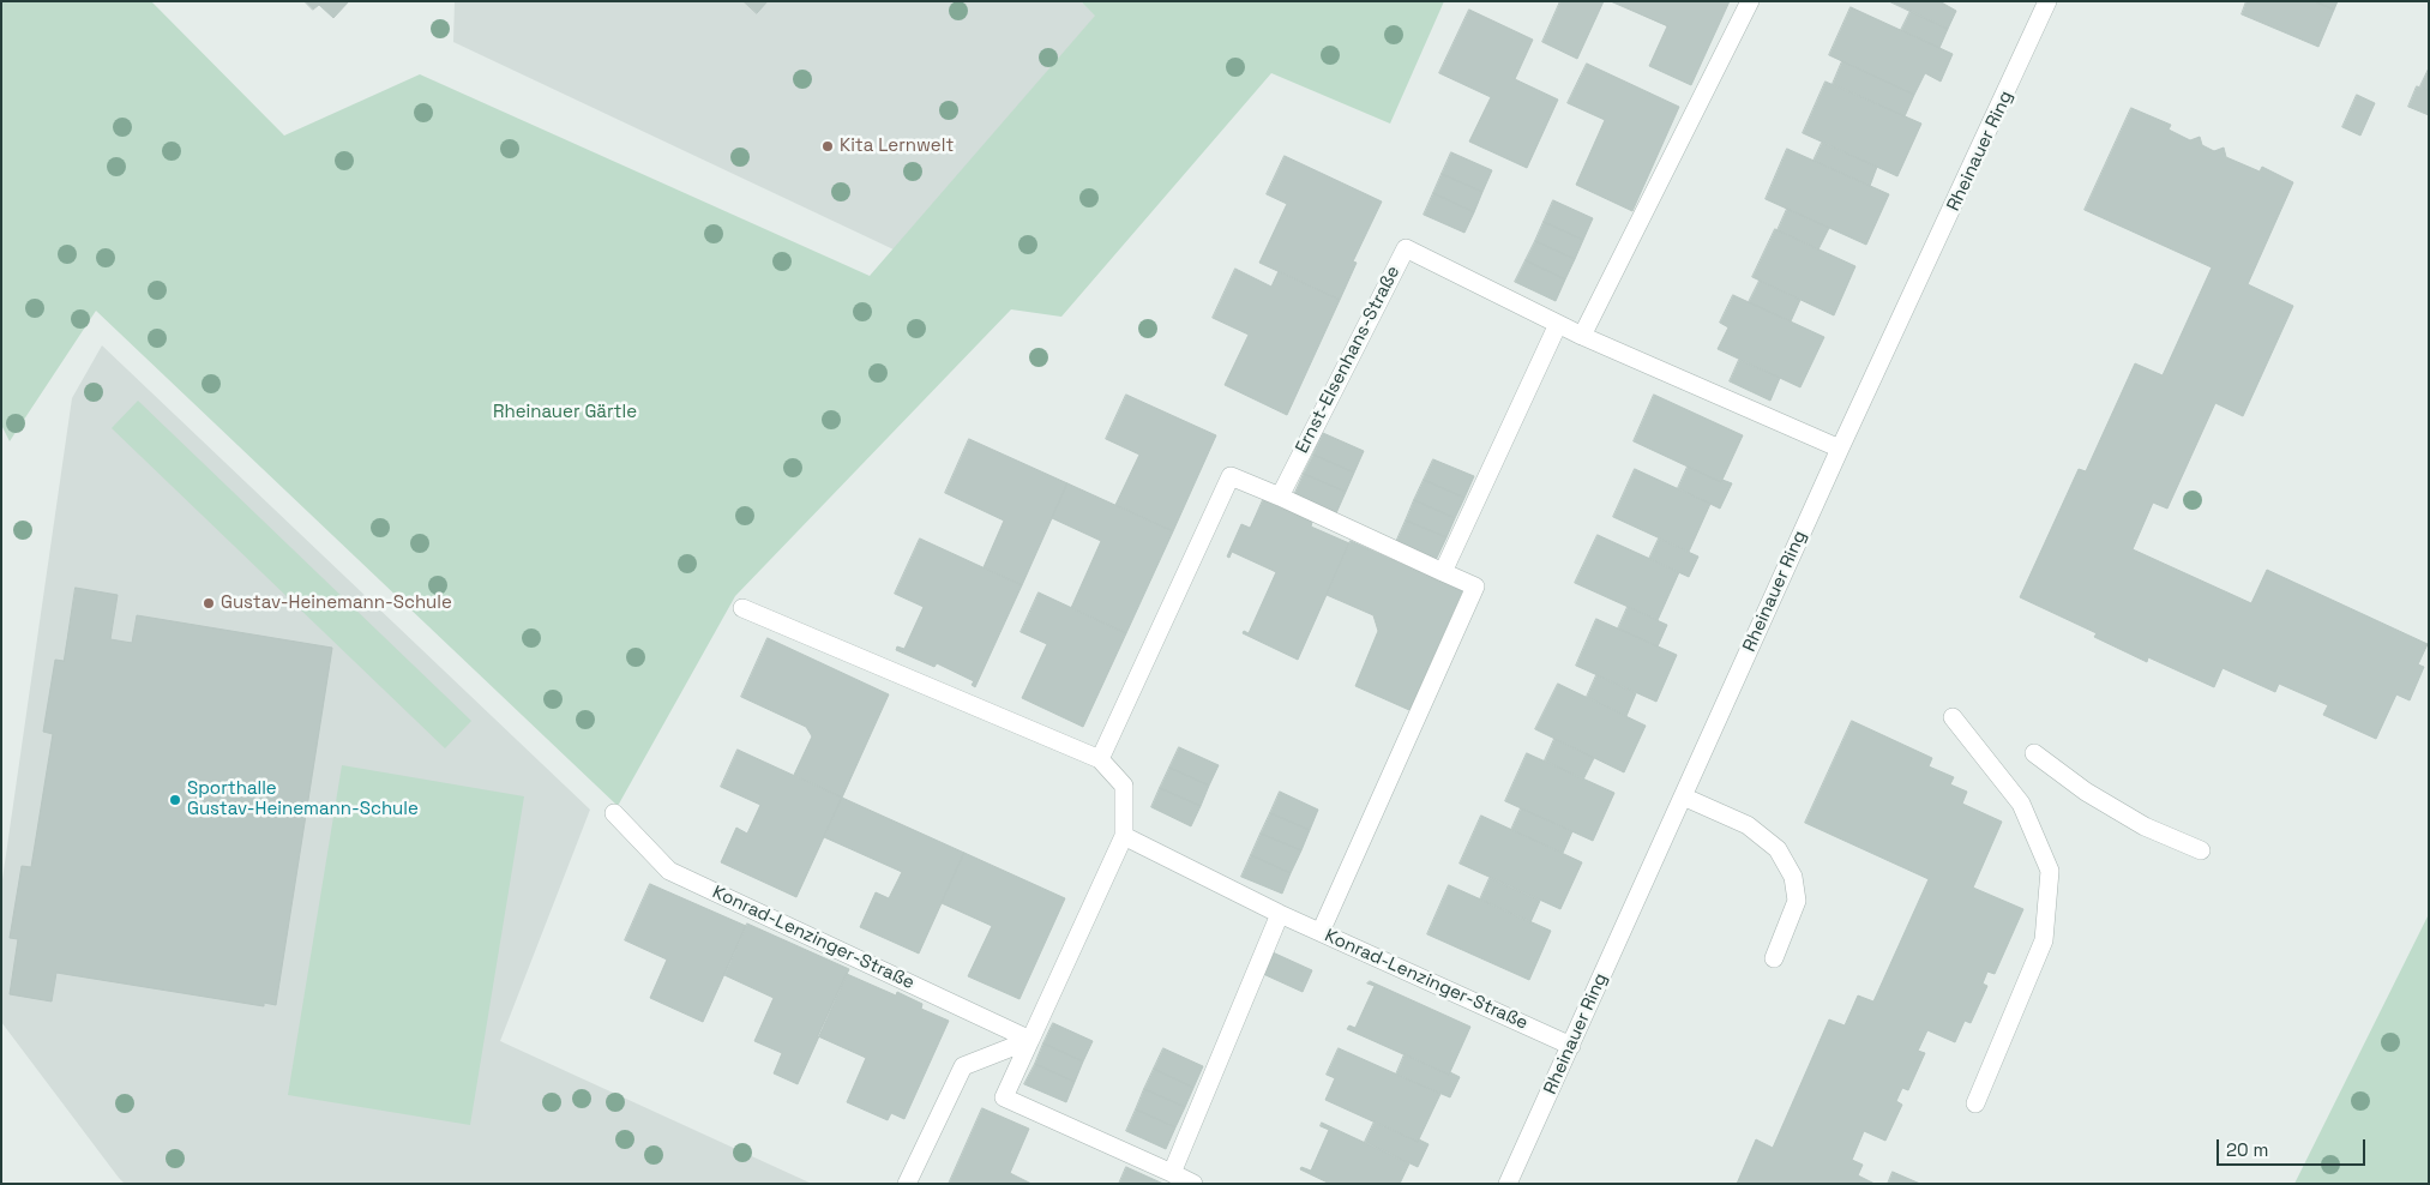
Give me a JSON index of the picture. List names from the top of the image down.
{
  "streets": {
    "street": ["Rheinauer Ring", "Ernst-Elsenhans-Straße", "Konrad-Lenzinger-Straße"]
  },
  "crossings": [
    ["Rheinauer Ring", "Ernst-Elsenhans-Straße"],
    ["Rheinauer Ring", "Konrad-Lenzinger-Straße"]
  ],
  "parks": ["Rheinauer Gärtle"],
  "places": ["Kita Lernwelt", "Gustav-Heinemann-Schule", "Sporthalle Gustav-Heinemann-Schule"],
  "scale_bar": "20 m"
}
